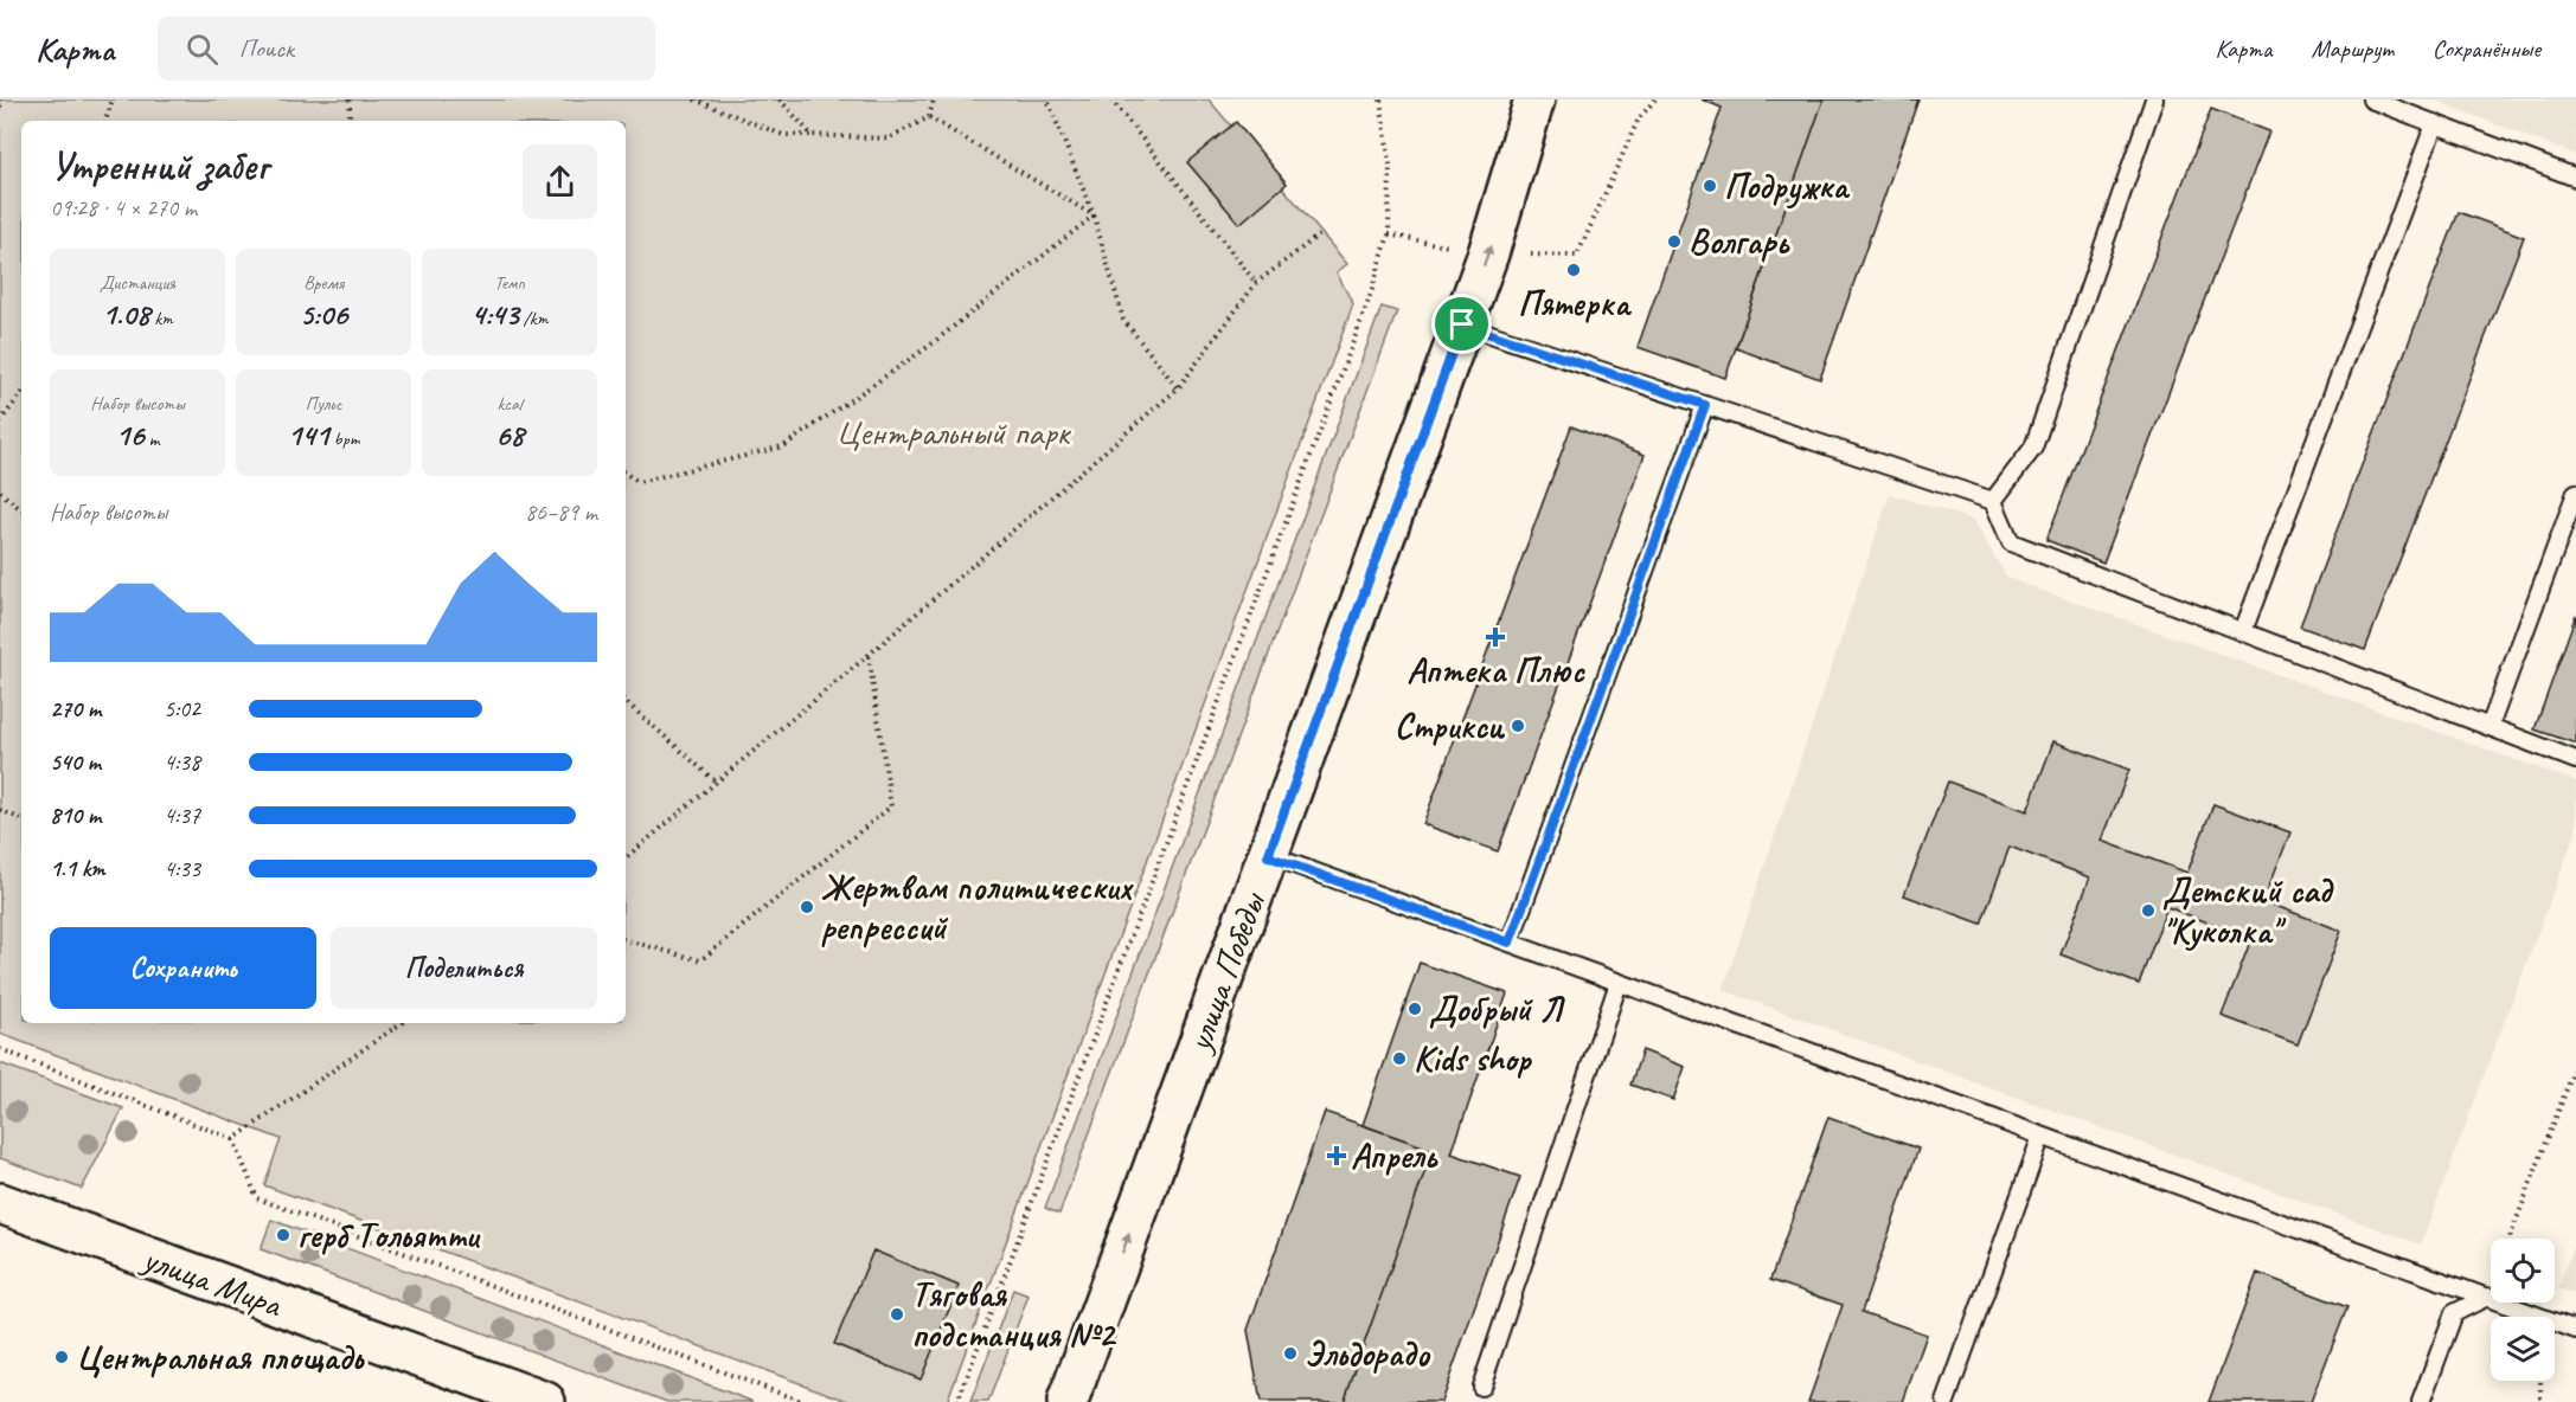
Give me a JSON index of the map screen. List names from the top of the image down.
{
  "streets": {
    "main road": ["улица Победы", "улица Мира"]
  },
  "one_way": ["улица Победы"],
  "parks": ["Центральный парк"],
  "places": {
    "other": [
      "Подружка",
      "Волгарь",
      "Пятерка",
      "Стрикси",
      "Жертвам политических репрессий",
      "Детский сад \"Куколка\"",
      "Добрый Л",
      "Kids shop",
      "герб Тольятти",
      "Тяговая подстанция №2",
      "Эльдорадо",
      "Центральная площадь"
    ],
    "health": ["Аптека Плюс", "Апрель"]
  },
  "page": {
    "header": "Карта",
    "search": "Поиск",
    "nav": ["Карта", "Маршрут", "Сохранённые"],
    "heading": ["Утренний забег", "09:28 · 4 × 270 m"],
    "stats": [
      ["Дистанция", "1.08 km"],
      ["Время", "5:06"],
      ["Темп", "4:43 /km"],
      ["Набор высоты", "16 m"],
      ["Пульс", "141 bpm"],
      ["kcal", "68"]
    ],
    "chart": ["Набор высоты", "86–89 m"],
    "list": [
      {
        "name": "270 m",
        "note": "5:02"
      },
      {
        "name": "540 m",
        "note": "4:38"
      },
      {
        "name": "810 m",
        "note": "4:37"
      },
      {
        "name": "1.1 km",
        "note": "4:33"
      }
    ],
    "buttons": ["Сохранить", "Поделиться"]
  }
}
